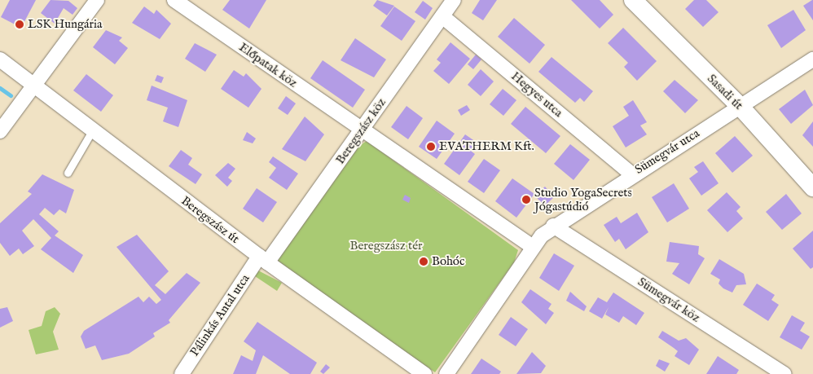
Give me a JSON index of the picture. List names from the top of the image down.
{
  "streets": {
    "street": [
      "Előpatak köz",
      "Sasadi út",
      "Hegyes utca",
      "Beregszász köz",
      "Sümegvár utca",
      "Beregszász út",
      "Sümegvár köz",
      "Pálinkás Antal utca"
    ]
  },
  "crossings": [
    ["Előpatak köz", "Beregszász köz"],
    ["Sasadi út", "Sümegvár utca"],
    ["Hegyes utca", "Beregszász köz"],
    ["Hegyes utca", "Sümegvár utca"],
    ["Beregszász köz", "Beregszász út"],
    ["Beregszász köz", "Pálinkás Antal utca"],
    ["Sümegvár utca", "Sümegvár köz"],
    ["Beregszász út", "Pálinkás Antal utca"]
  ],
  "parks": ["Beregszász tér"],
  "places": [
    "LSK Hungária",
    "EVATHERM Kft.",
    "Studio YogaSecrets Jógastúdió",
    "Bohóc"
  ]
}
